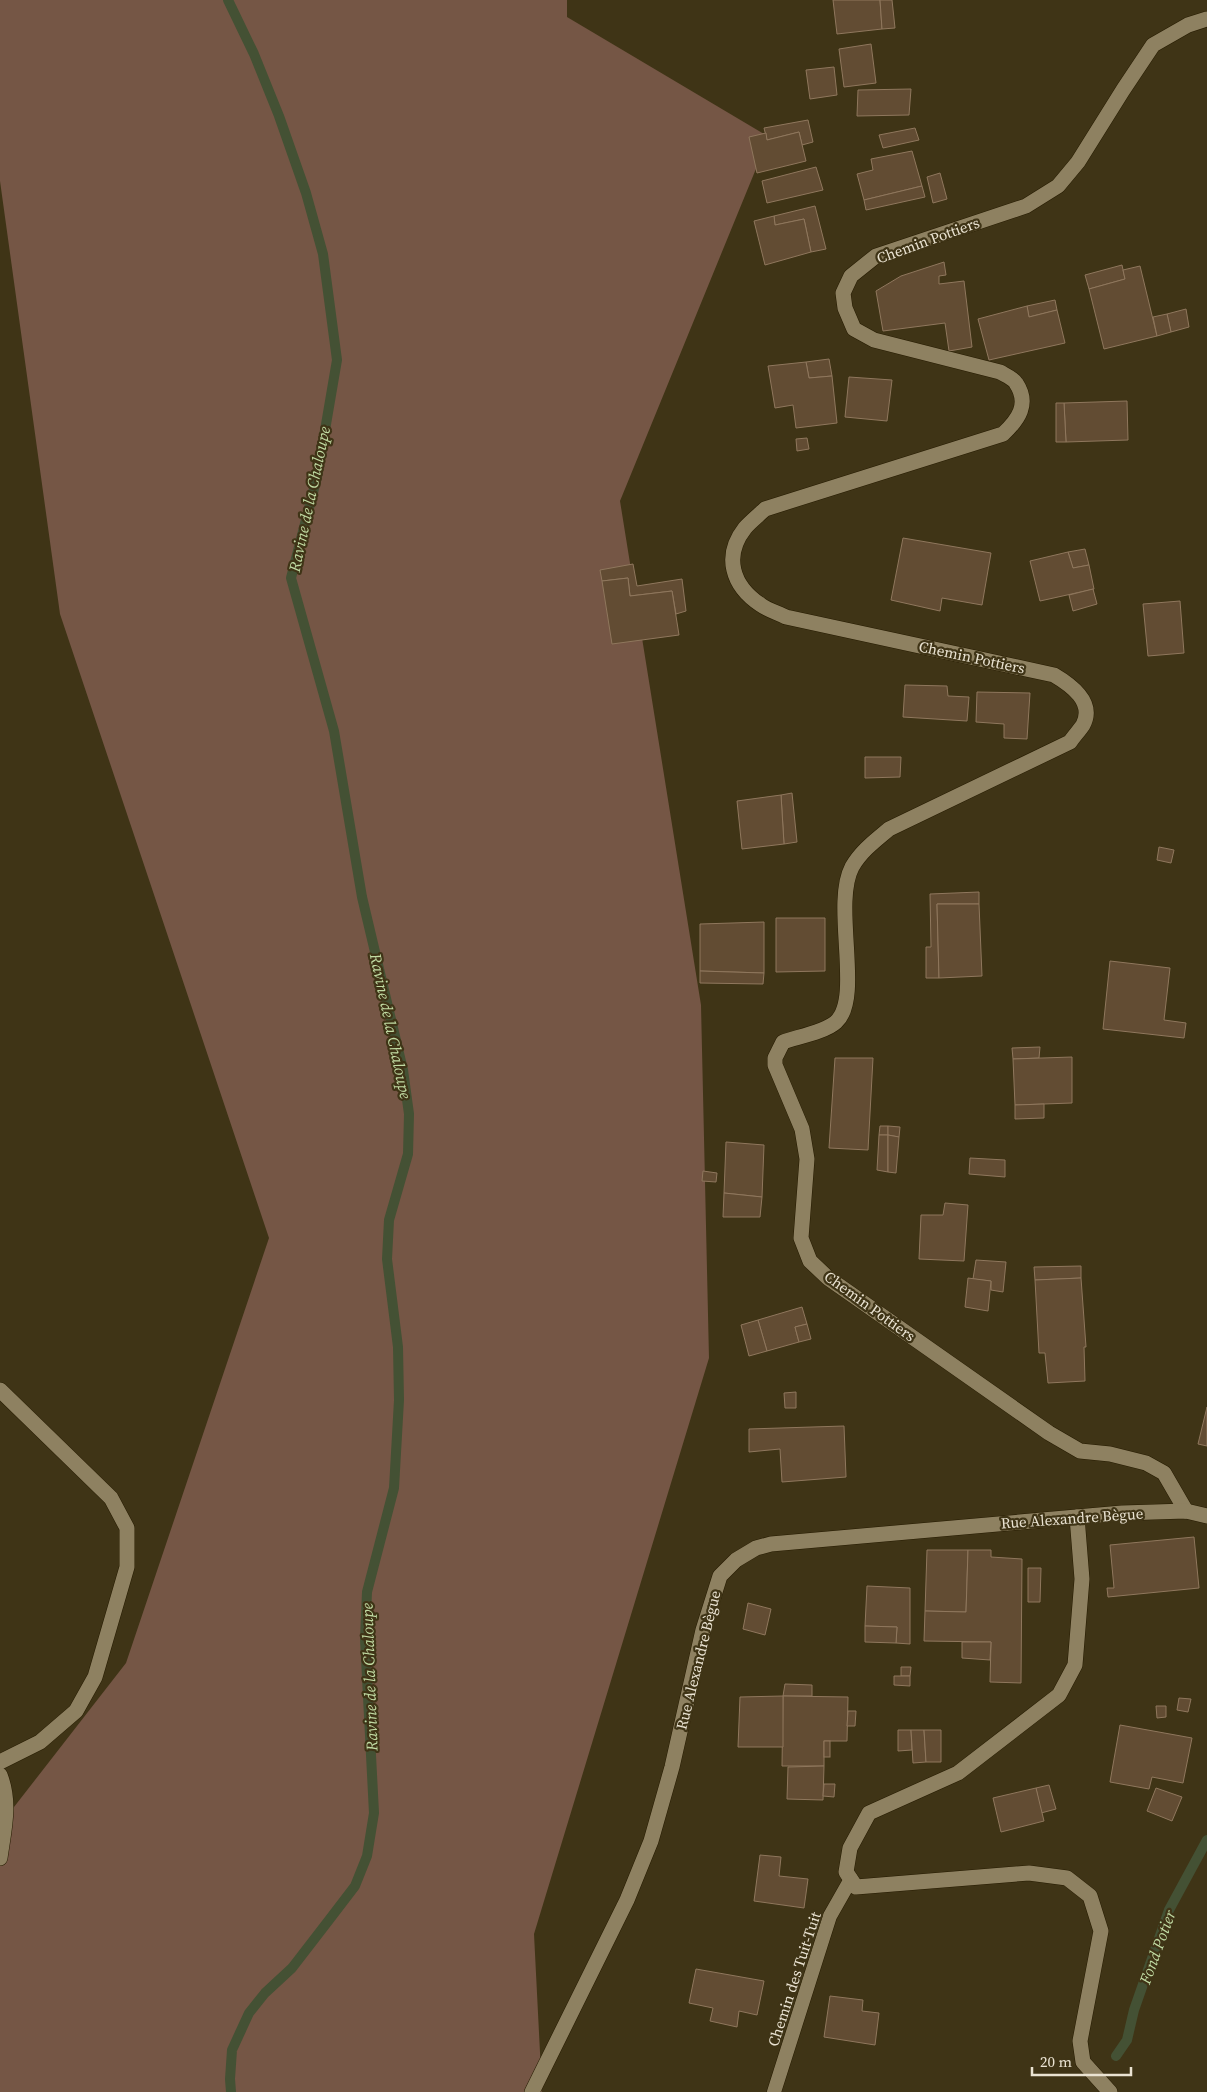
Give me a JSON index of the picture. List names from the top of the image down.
{
  "streets": {
    "street": ["Chemin Pottiers", "Rue Alexandre Bègue"],
    "lane": ["Chemin des Tuit-Tuit"]
  },
  "crossings": [
    ["Chemin Pottiers", "Rue Alexandre Bègue"]
  ],
  "water": ["Ravine de la Chaloupe", "Fond Potier"],
  "scale_bar": "20 m"
}
